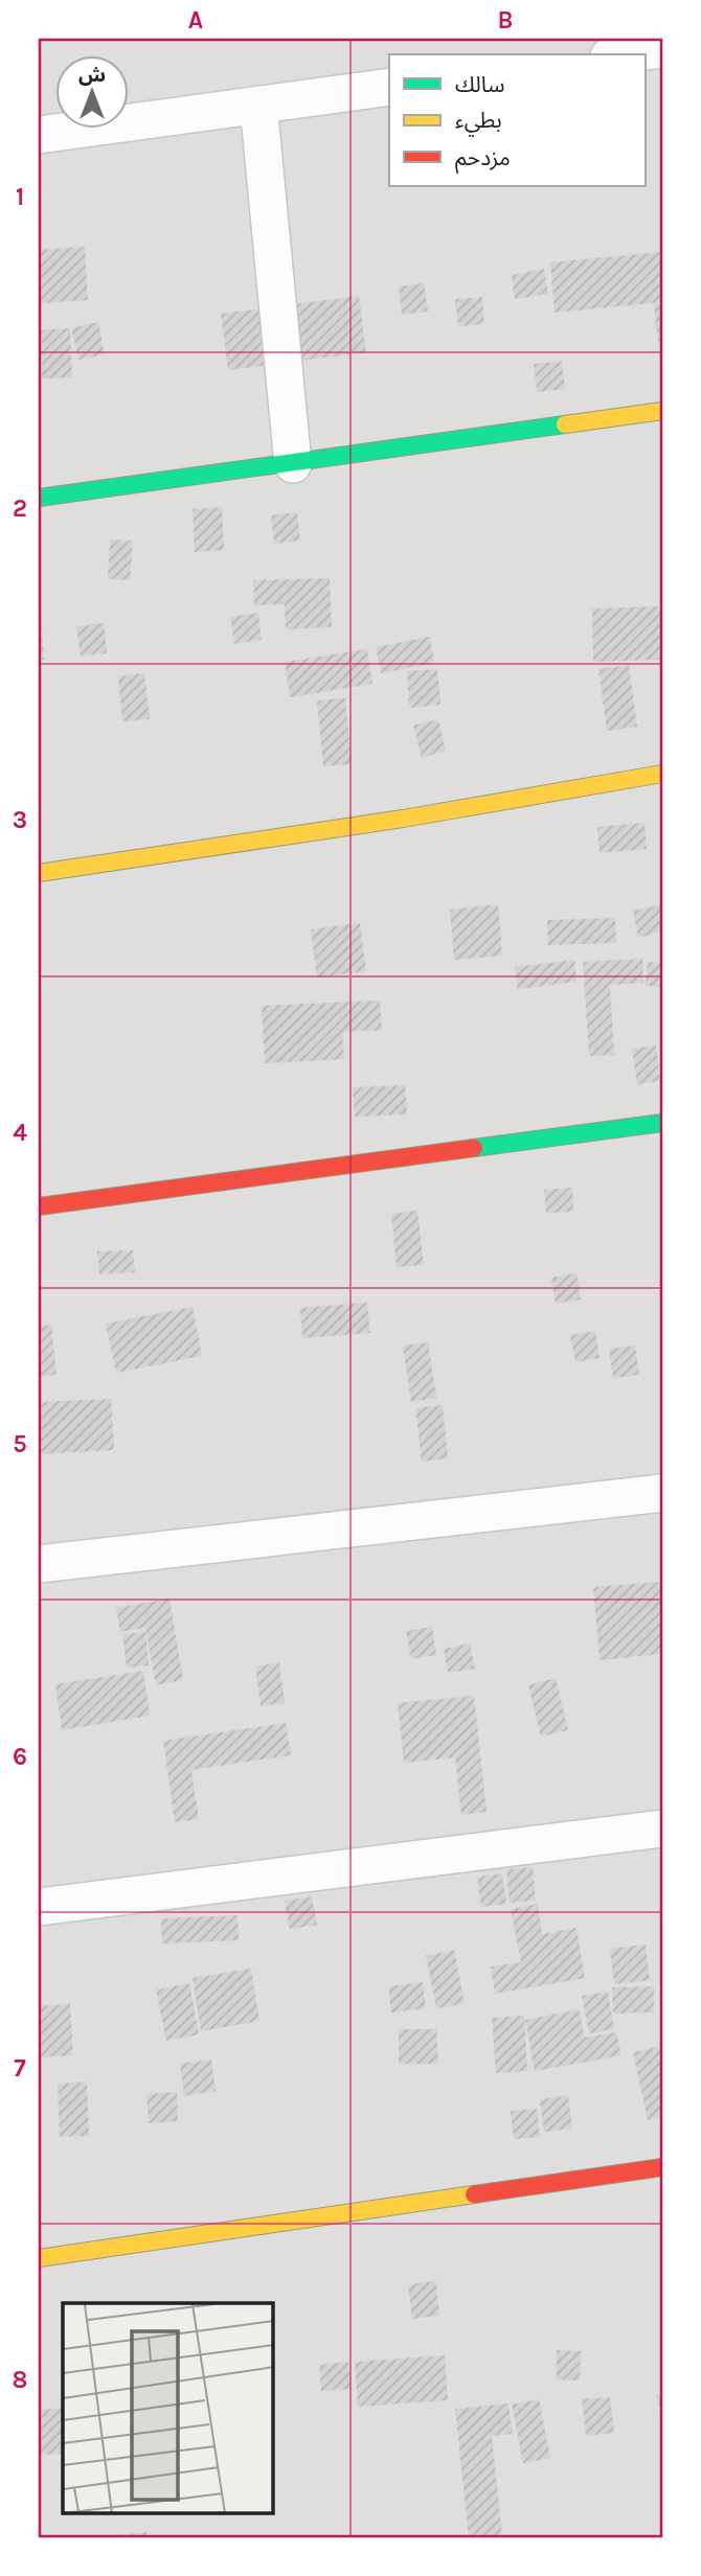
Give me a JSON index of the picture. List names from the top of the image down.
{
  "legend": ["سالك", "بطيء", "مزدحم"],
  "north": "top",
  "grid": {
    "columns": ["A", "B"],
    "rows": [
      "1",
      "2",
      "3",
      "4",
      "5",
      "6",
      "7",
      "8"
    ]
  }
}
